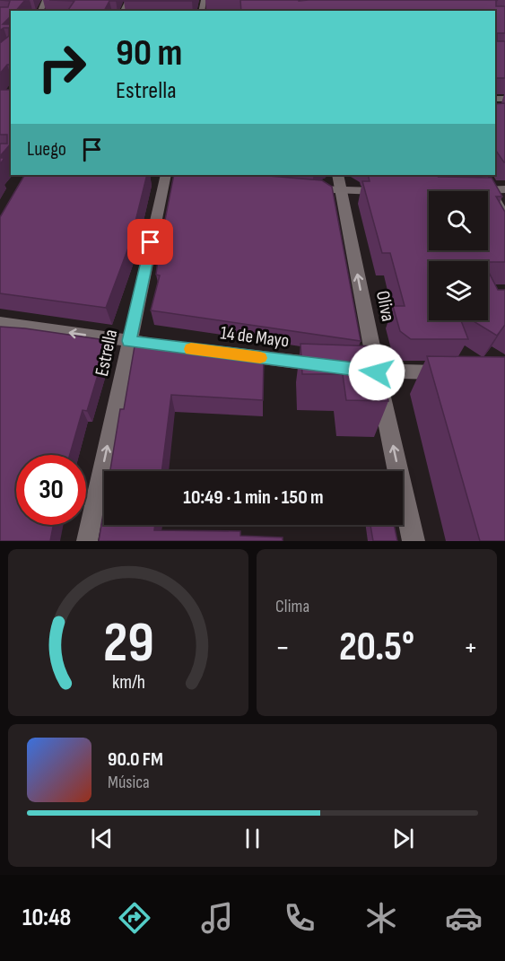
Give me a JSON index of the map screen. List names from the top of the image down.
{
  "streets": {
    "street": ["Oliva", "14 de Mayo", "Estrella"]
  },
  "crossings": [
    ["Oliva", "14 de Mayo"],
    ["14 de Mayo", "Estrella"]
  ],
  "one_way": ["Oliva", "Estrella"],
  "page": {
    "turn": ["90 m", "Estrella"],
    "then": "Luego",
    "limit": "30",
    "trip": "10:49 · 1 min · 150 m",
    "tile": "Clima",
    "heat": ["−", "20.5°", "+"],
    "song": ["90.0 FM", "Música"],
    "tabs": "10:48",
    "gauge": ["29", "km/h"]
  }
}
